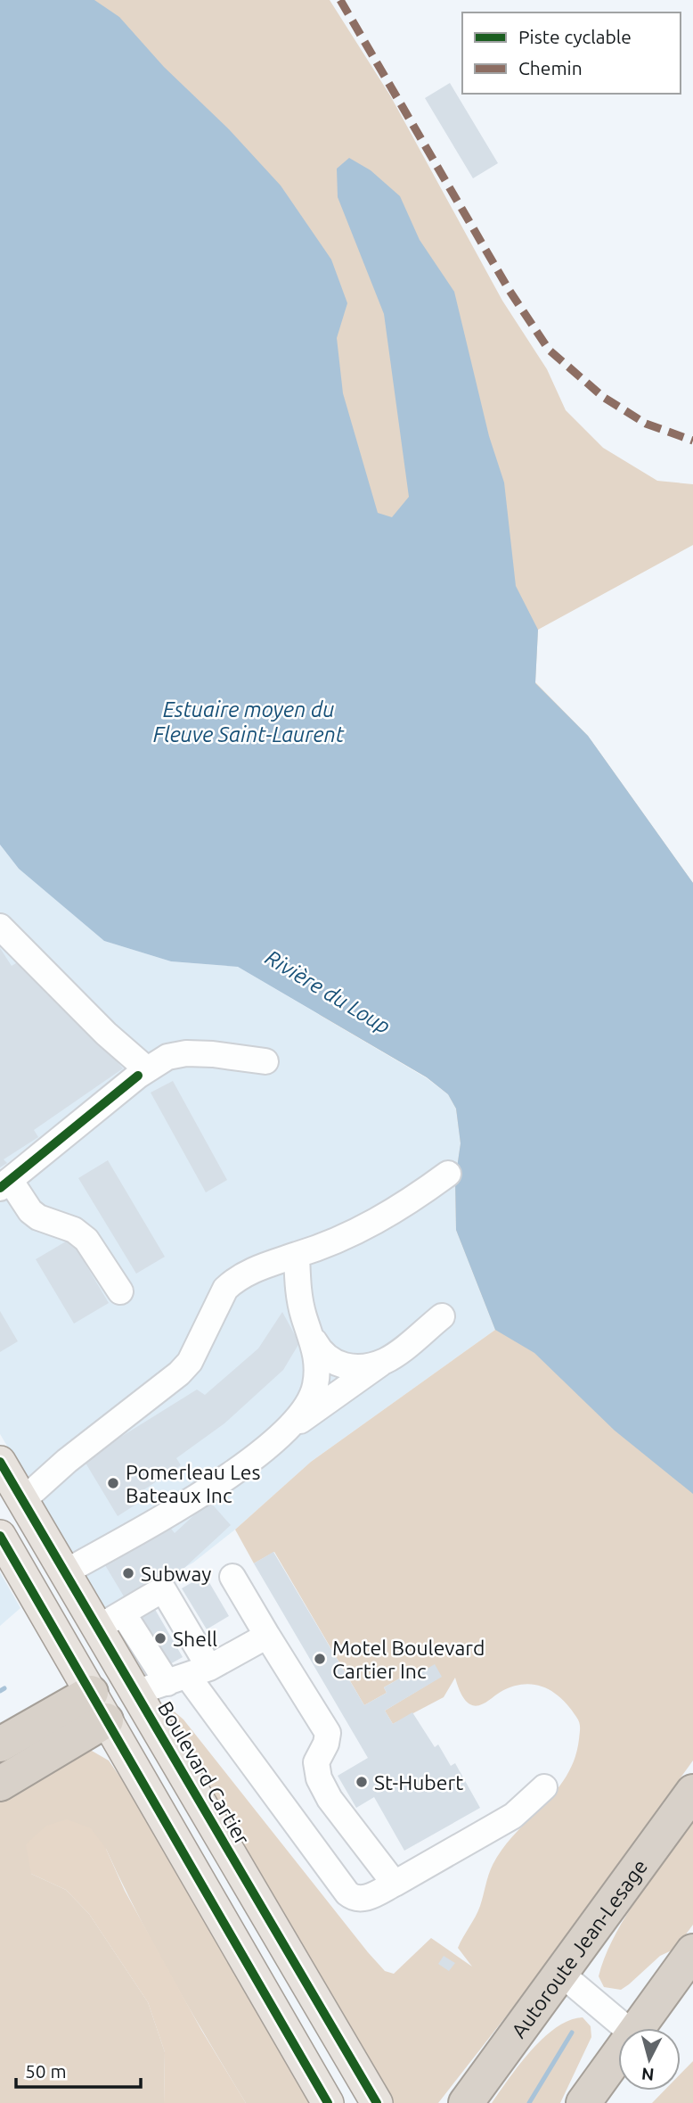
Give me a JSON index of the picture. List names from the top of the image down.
{
  "streets": {
    "highway": ["Autoroute Jean-Lesage"],
    "main road": ["Boulevard Cartier"]
  },
  "water": ["Estuaire moyen du Fleuve Saint-Laurent", "Rivière du Loup"],
  "places": [
    "Pomerleau Les Bateaux Inc",
    "Subway",
    "Shell",
    "Motel Boulevard Cartier Inc",
    "St-Hubert"
  ],
  "legend": ["Piste cyclable", "Chemin"],
  "scale_bar": "50 m",
  "north": "bottom"
}
